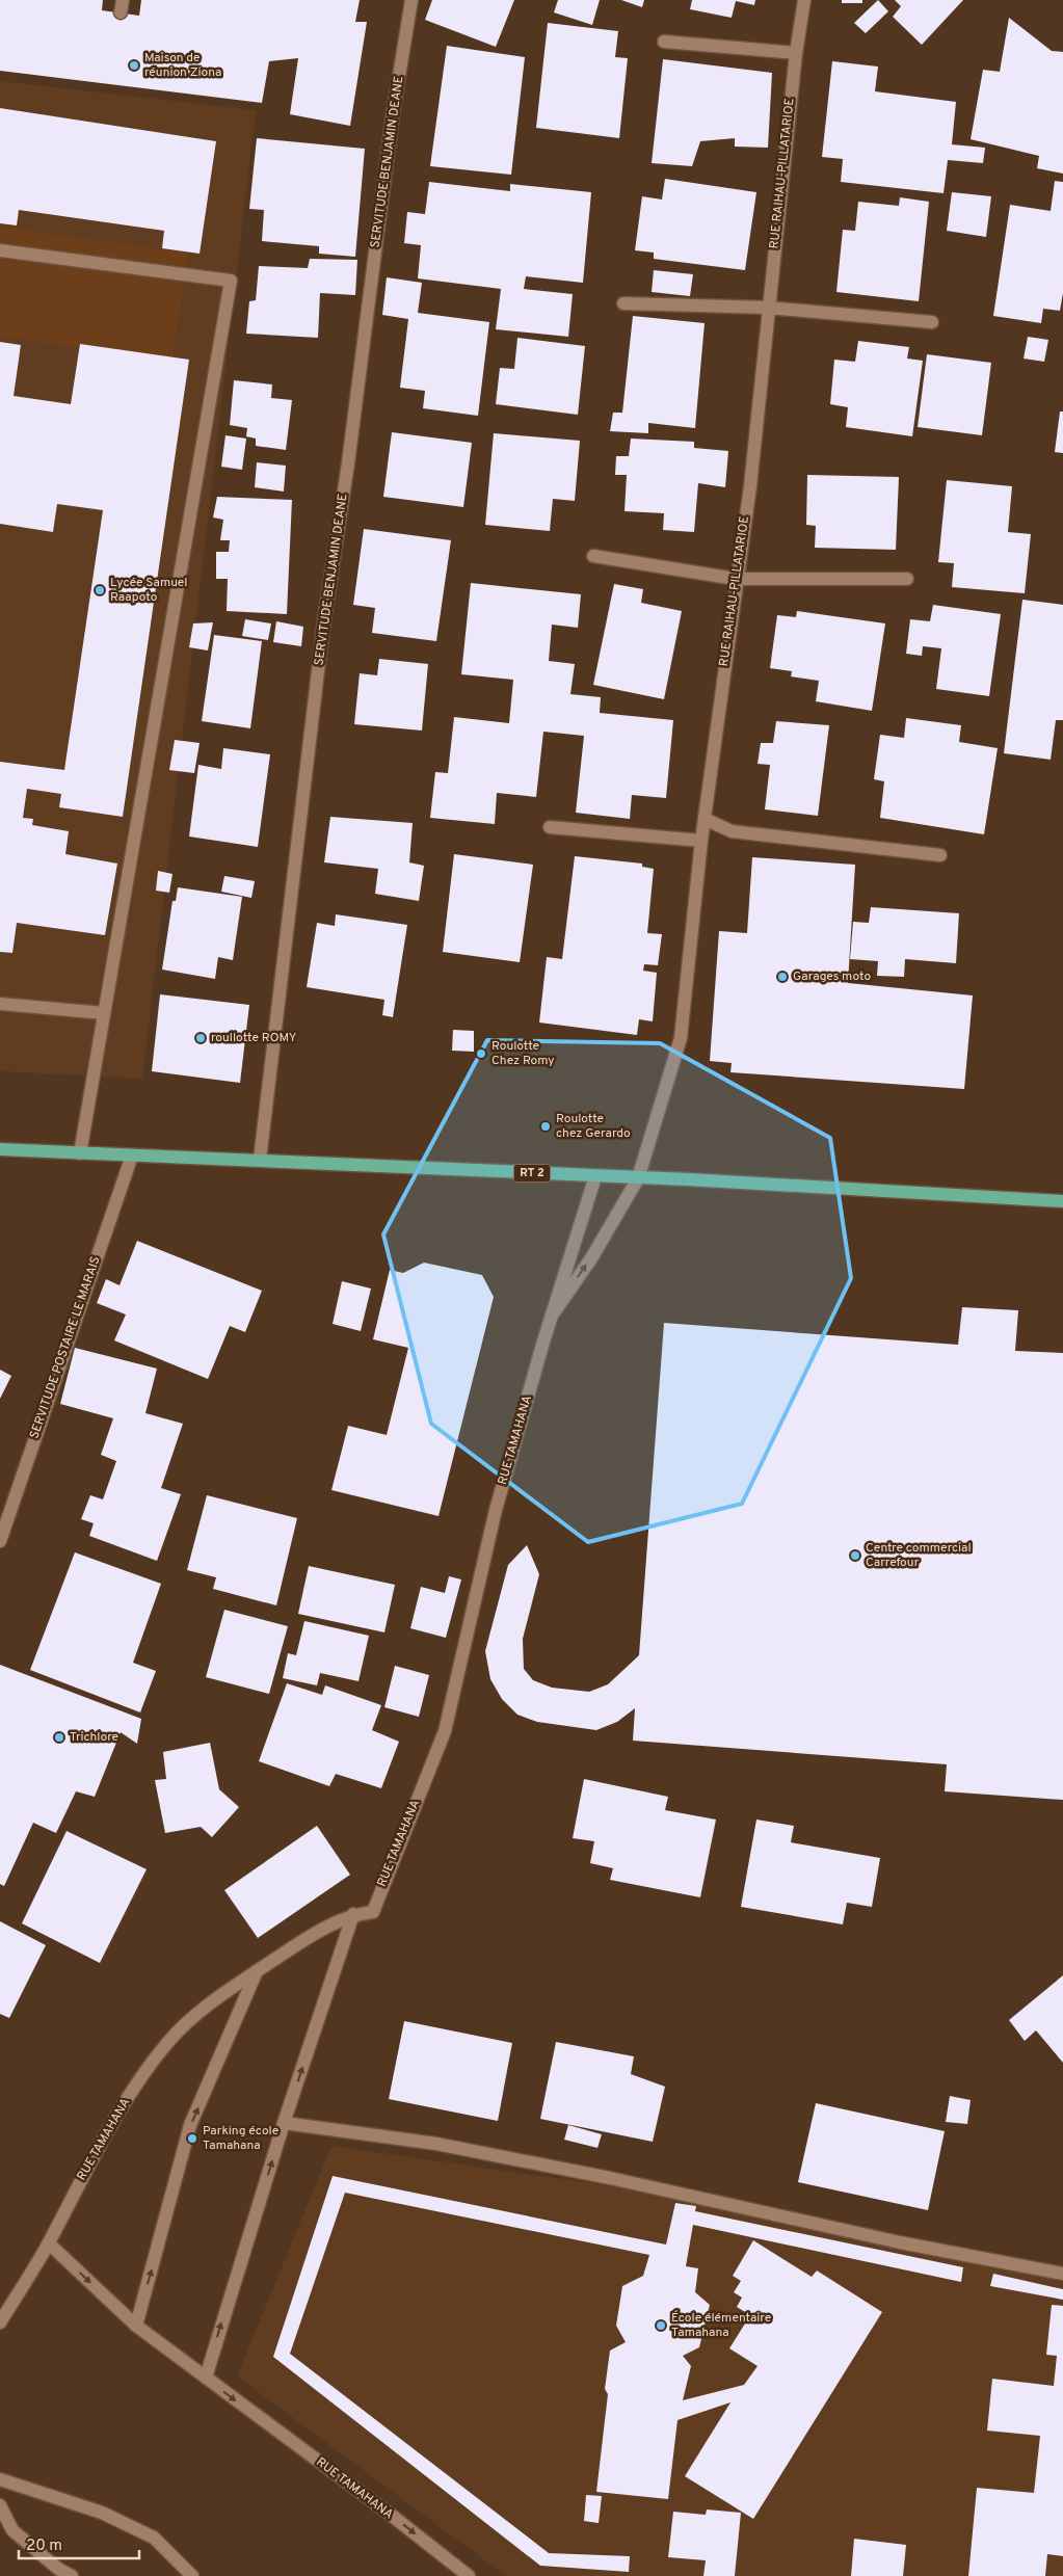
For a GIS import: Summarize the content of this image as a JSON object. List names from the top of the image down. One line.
{"streets":{"main road":["RT 2"],"street":["SERVITUDE BENJAMIN DEANE","RUE RAIHAU-PILLATARIOE","SERVITUDE POSTAIRE LE MARAIS","RUE TAMAHANA"]},"crossings":[["SERVITUDE BENJAMIN DEANE","RT 2"],["RUE RAIHAU-PILLATARIOE","RT 2"],["RUE RAIHAU-PILLATARIOE","RUE TAMAHANA"],["RT 2","SERVITUDE POSTAIRE LE MARAIS"]],"places":["Maison de réunion Ziona","Lycée Samuel Raapoto","Garages moto","roullotte ROMY","Roulotte Chez Romy","Roulotte chez Gerardo","Centre commercial Carrefour","Trichlore","Parking école Tamahana","École élémentaire Tamahana"],"scale_bar":"20 m"}
